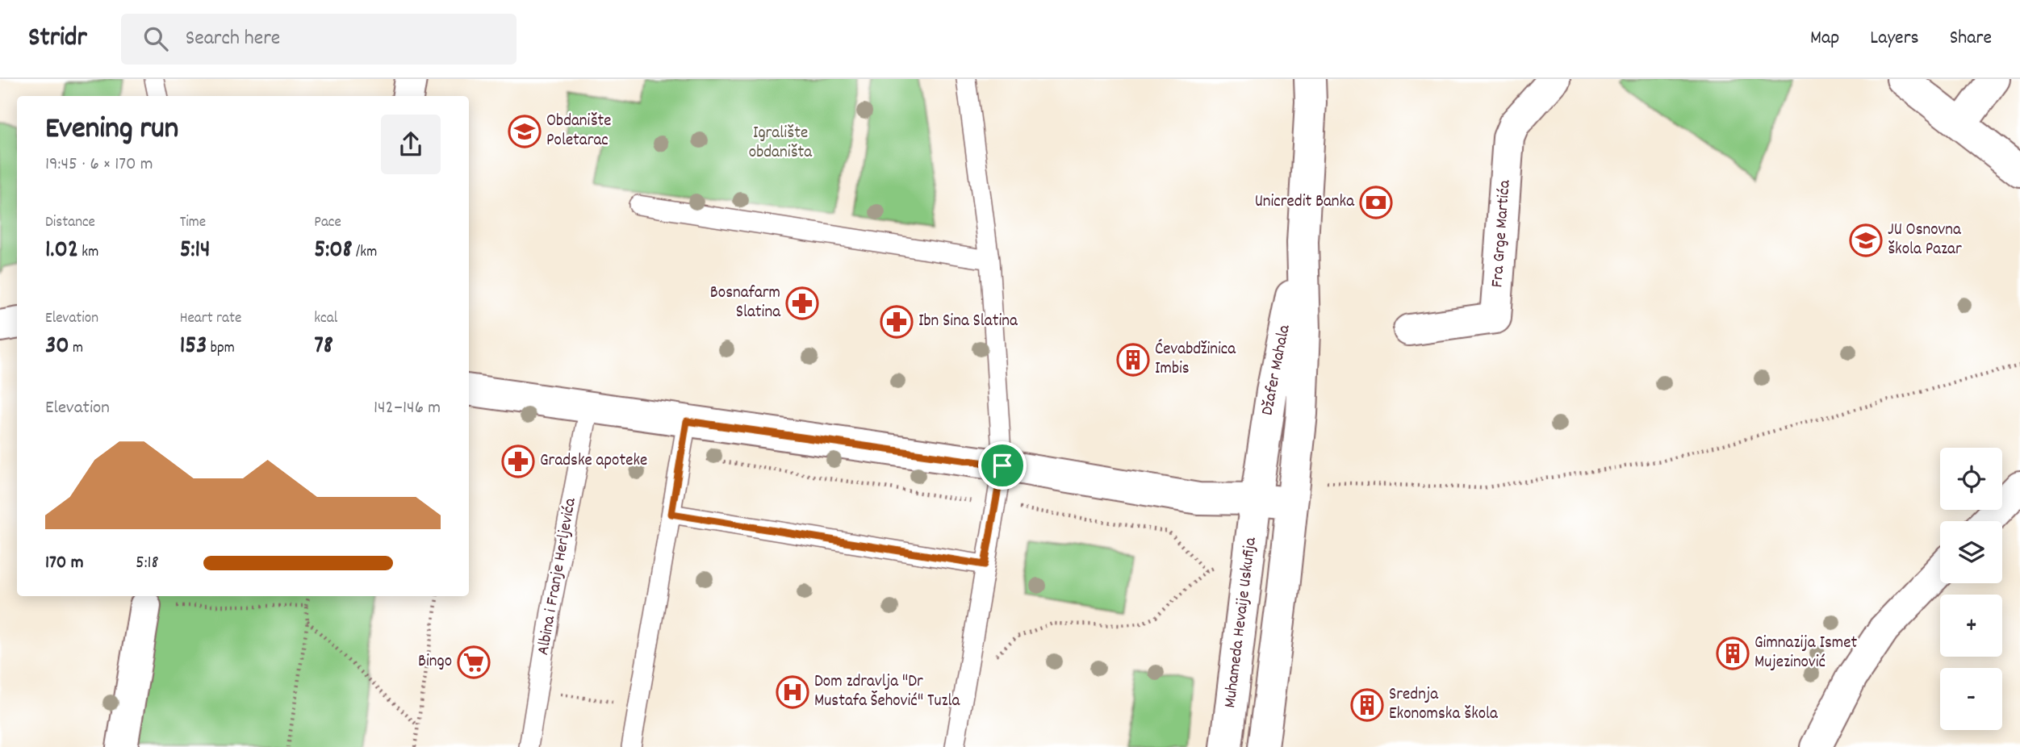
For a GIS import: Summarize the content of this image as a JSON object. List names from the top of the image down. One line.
{"streets":{"street":["Fra Grge Martića","Džafer Mahala","Muhameda Hevaije Uskufija"],"lane":["Albina i Franje Herljevića"]},"crossings":[["Džafer Mahala","Muhameda Hevaije Uskufija"]],"parks":["Igralište obdaništa"],"places":{"school or university":["Obdanište Poletarac","JU Osnovna škola Pazar"],"bank":["Unicredit Banka"],"pharmacy":["Bosnafarm Slatina","Ibn Sina Slatina","Gradske apoteke"],"building":["Ćevabdžinica Imbis","Gimnazija Ismet Mujezinović","Srednja Ekonomska škola"],"supermarket":["Bingo"],"hospital":["Dom zdravlja \"Dr Mustafa Šehović\" Tuzla"]},"page":{"header":"Stridr","search":"Search here","nav":["Map","Layers","Share"],"heading":["Evening run","19:45 · 6 × 170 m"],"stats":[["Distance","1.02 km"],["Time","5:14"],["Pace","5:08 /km"],["Elevation","30 m"],["Heart rate","153 bpm"],["kcal","78"]],"chart":["Elevation","142–146 m"],"map_buttons":["+","−"],"list":[{"name":"170 m","note":"5:18"}]}}
